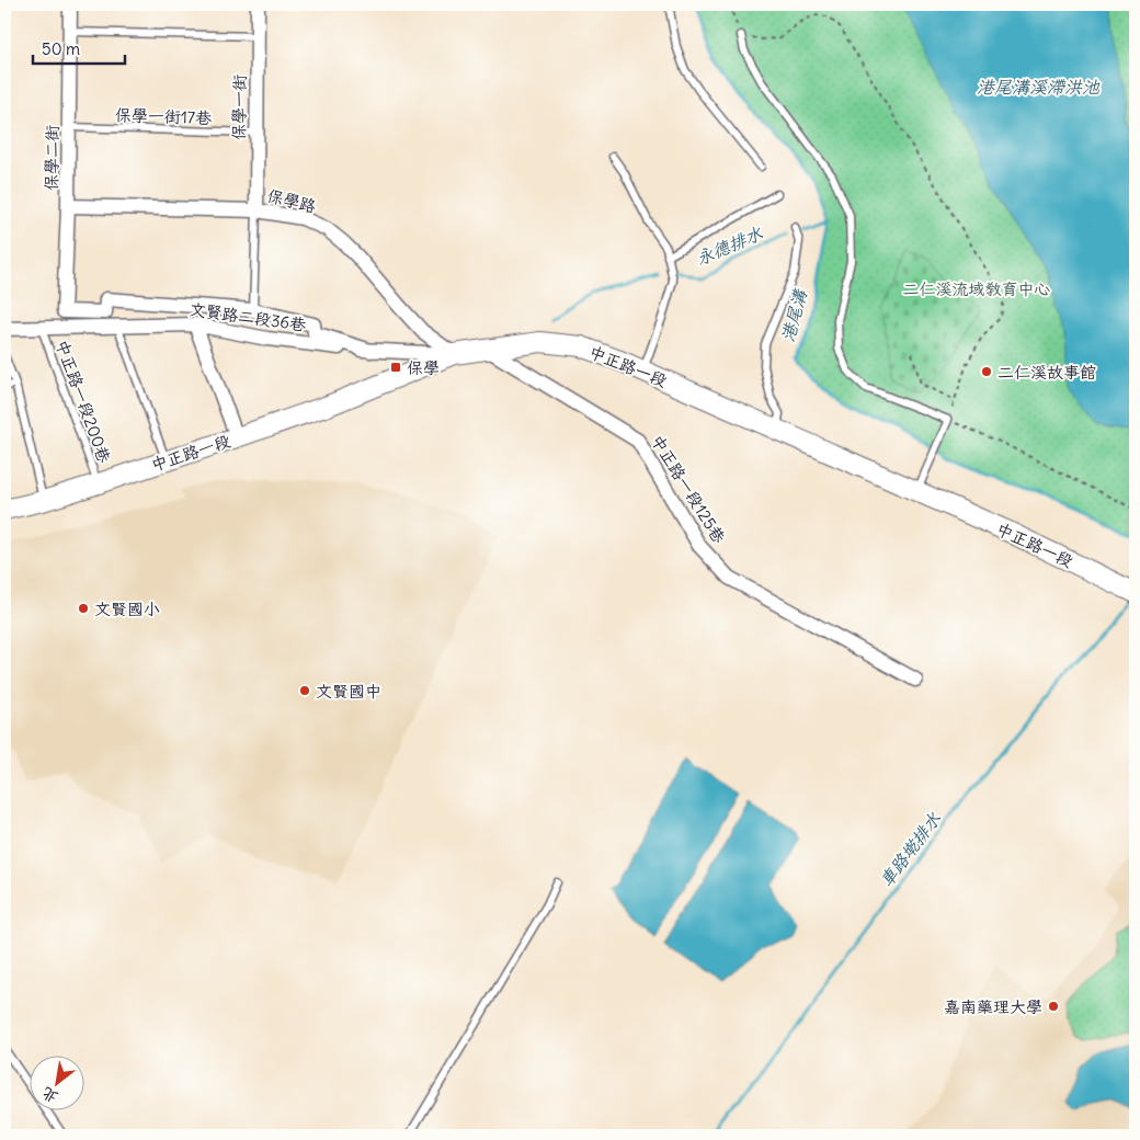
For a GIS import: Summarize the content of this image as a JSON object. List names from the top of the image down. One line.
{"streets":{"main road":["中正路一段"],"street":["保學一街","保學二街","保學路","文賢路二段36巷","中正路一段125巷"],"lane":["保學一街17巷","中正路一段200巷"]},"crossings":[["保學一街","保學一街17巷"],["保學一街","保學路"],["保學一街17巷","保學二街"],["保學二街","保學路"],["保學路","文賢路二段36巷"],["保學路","中正路一段"],["文賢路二段36巷","中正路一段"],["文賢路二段36巷","中正路一段200巷"],["中正路一段","中正路一段200巷"],["中正路一段","中正路一段125巷"]],"water":["港尾溝溪滯洪池","永德排水","港尾溝","車路墘排水"],"parks":["二仁溪流域教育中心"],"places":{"transit":["保學"],"other":["二仁溪故事館","文賢國小","文賢國中","嘉南藥理大學"]},"scale_bar":"50 m","north":"bottom left"}
